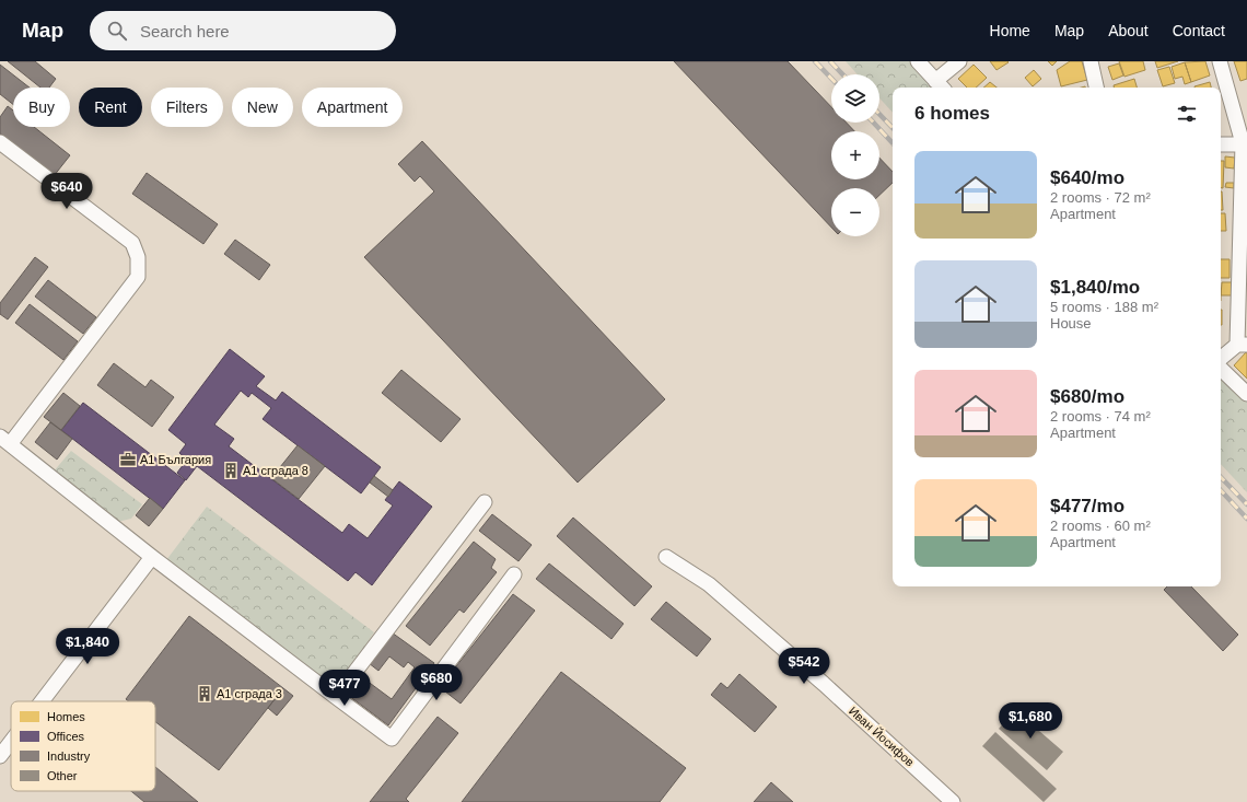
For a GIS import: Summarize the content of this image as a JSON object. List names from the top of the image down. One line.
{"streets":{"street":["Иван Йосифов"]},"places":{"office":["А1 България"],"building":["А1 сграда 8","А1 сграда 3"]},"legend":["Homes","Offices","Industry","Other"],"page":{"header":"Map","search":"Search here","nav":["Home","Map","About","Contact"],"map_buttons":["+","−"],"chip":["Buy","Rent","Filters","New","Apartment"],"heading":"6 homes","list":[{"name":"$640/mo","note":"2 rooms · 72 m² · Apartment"},{"name":"$1,840/mo","note":"5 rooms · 188 m² · House"},{"name":"$680/mo","note":"2 rooms · 74 m² · Apartment"},{"name":"$477/mo","note":"2 rooms · 60 m² · Apartment"}],"price":["$640","$1,840","$542","$680","$477","$1,680"]}}
